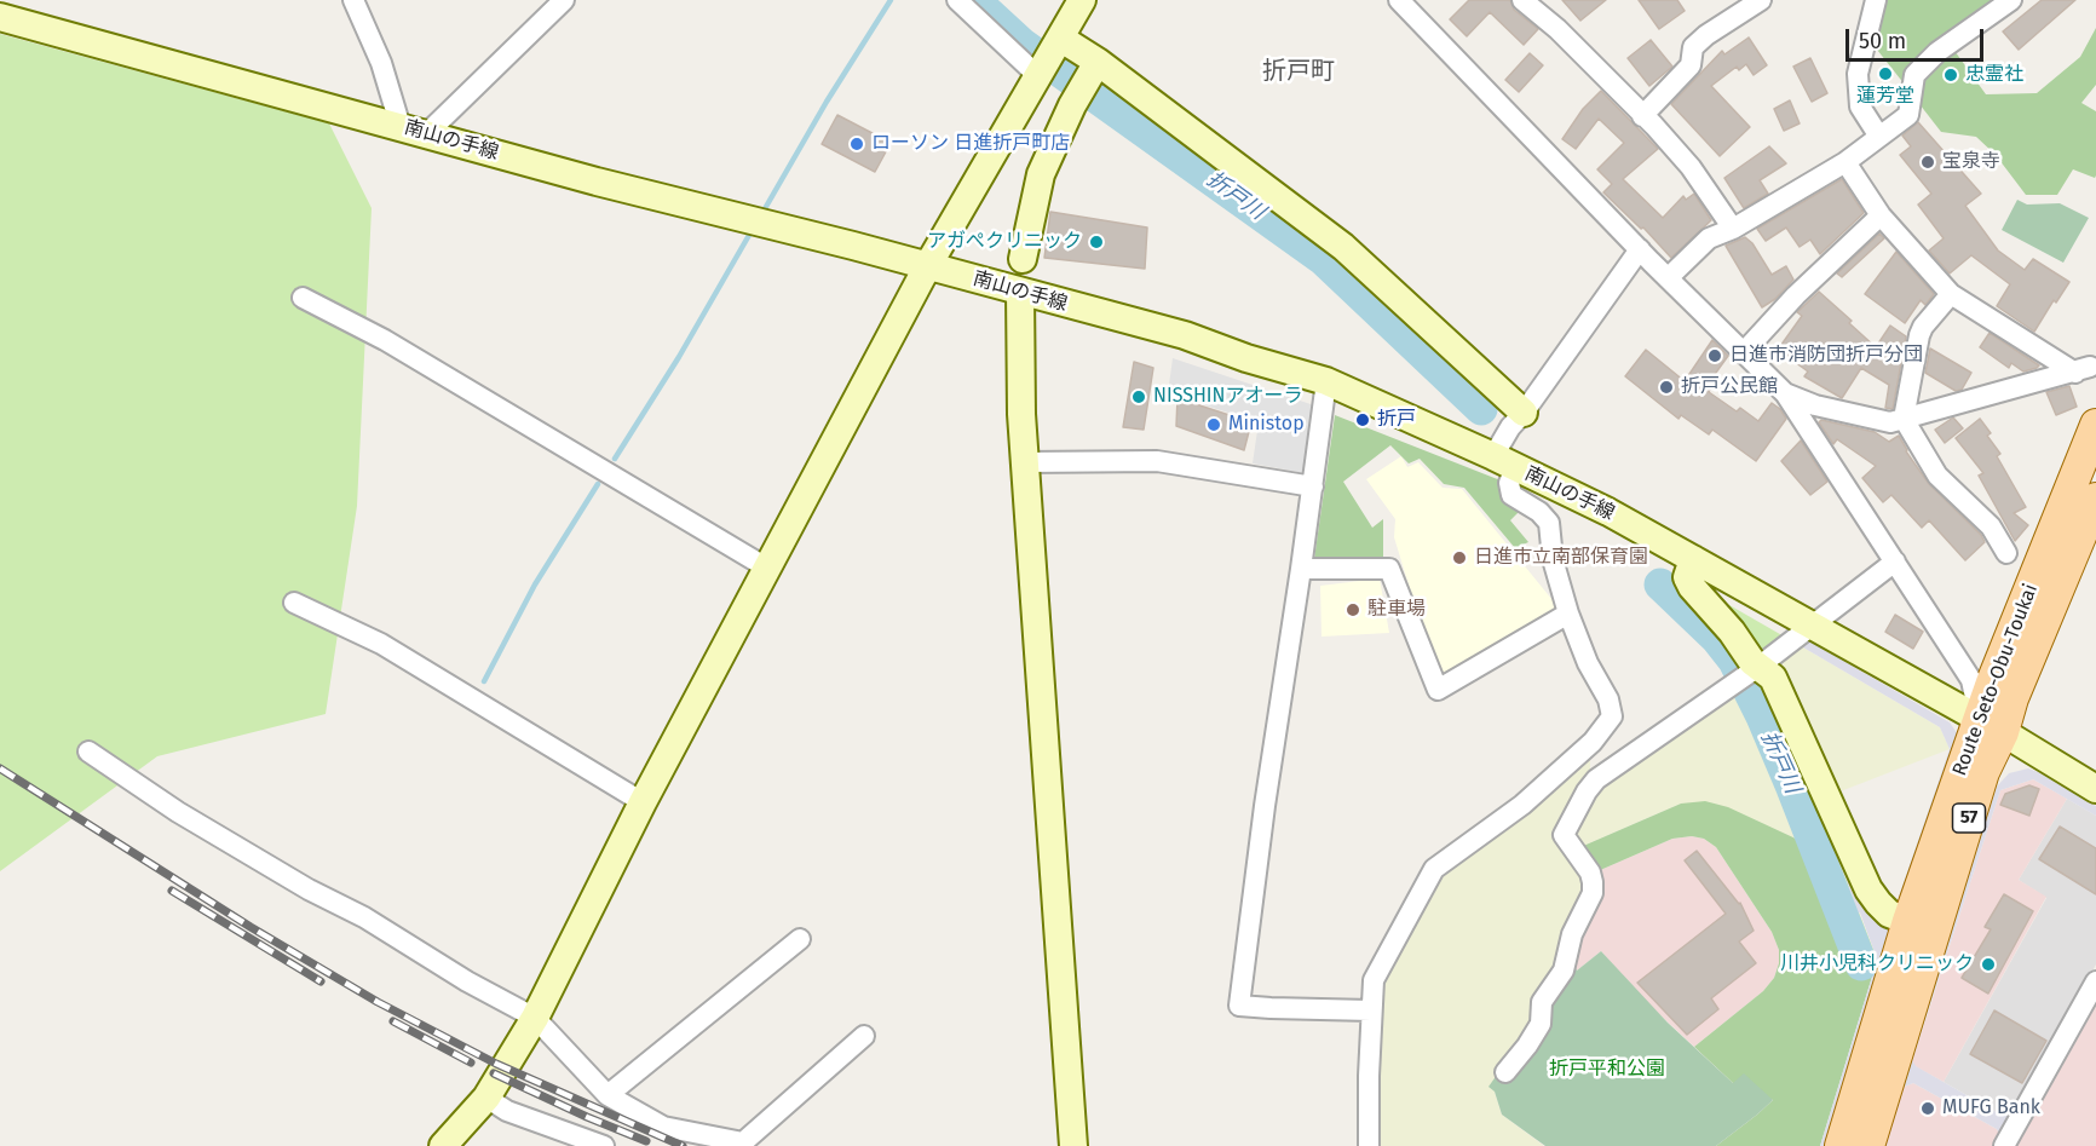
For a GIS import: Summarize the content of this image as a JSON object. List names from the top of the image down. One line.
{"streets":{"main road":["Route Seto-Obu-Toukai","57"],"street":["南山の手線"]},"crossings":[["南山の手線","Route Seto-Obu-Toukai"]],"districts":["折戸町"],"water":["折戸川"],"parks":["折戸平和公園"],"places":["蓮芳堂","忠霊社","ローソン 日進折戸町店","宝泉寺","アガぺクリニック","日進市消防団折戸分団","折戸公民館","NISSHINアオーラ","折戸","Ministop","日進市立南部保育園","駐車場","川井小児科クリニック","MUFG Bank"],"scale_bar":"50 m"}
